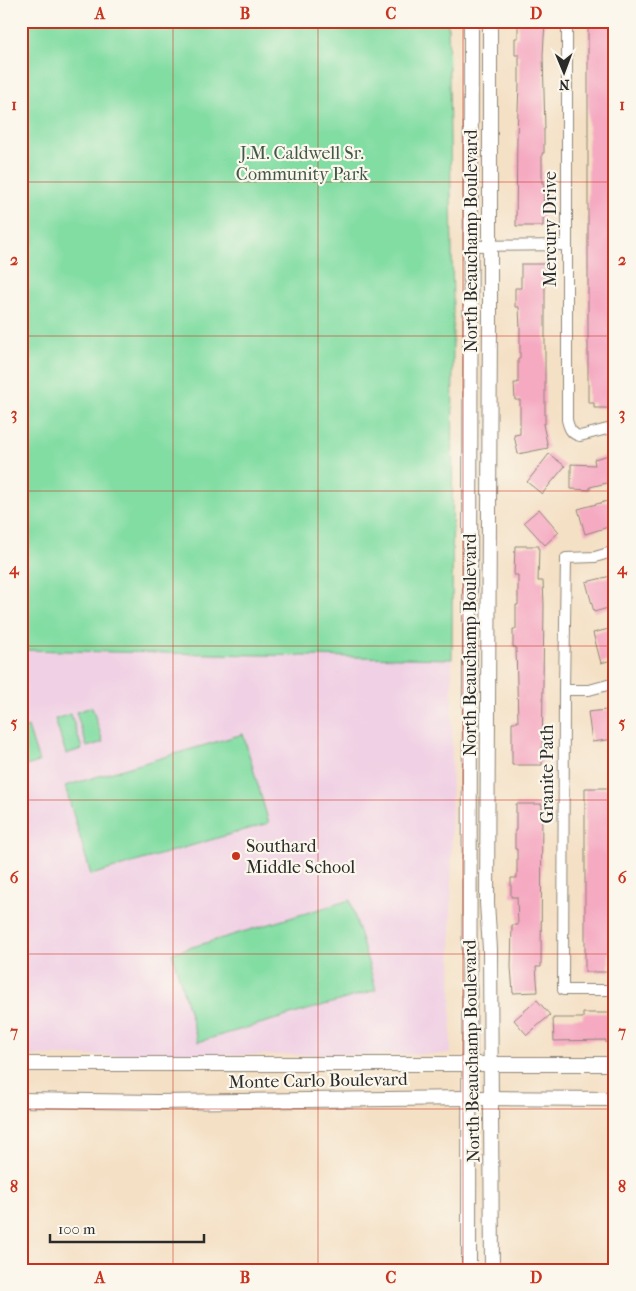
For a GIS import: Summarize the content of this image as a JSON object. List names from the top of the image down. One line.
{"streets":{"street":["Mercury Drive","North Beauchamp Boulevard","Granite Path","Monte Carlo Boulevard"]},"crossings":[["North Beauchamp Boulevard","Monte Carlo Boulevard"]],"parks":["J.M. Caldwell Sr. Community Park"],"places":["Southard Middle School"],"scale_bar":"100 m","north":"bottom","grid":{"columns":["A","B","C","D"],"rows":["1","2","3","4","5","6","7","8"]}}
